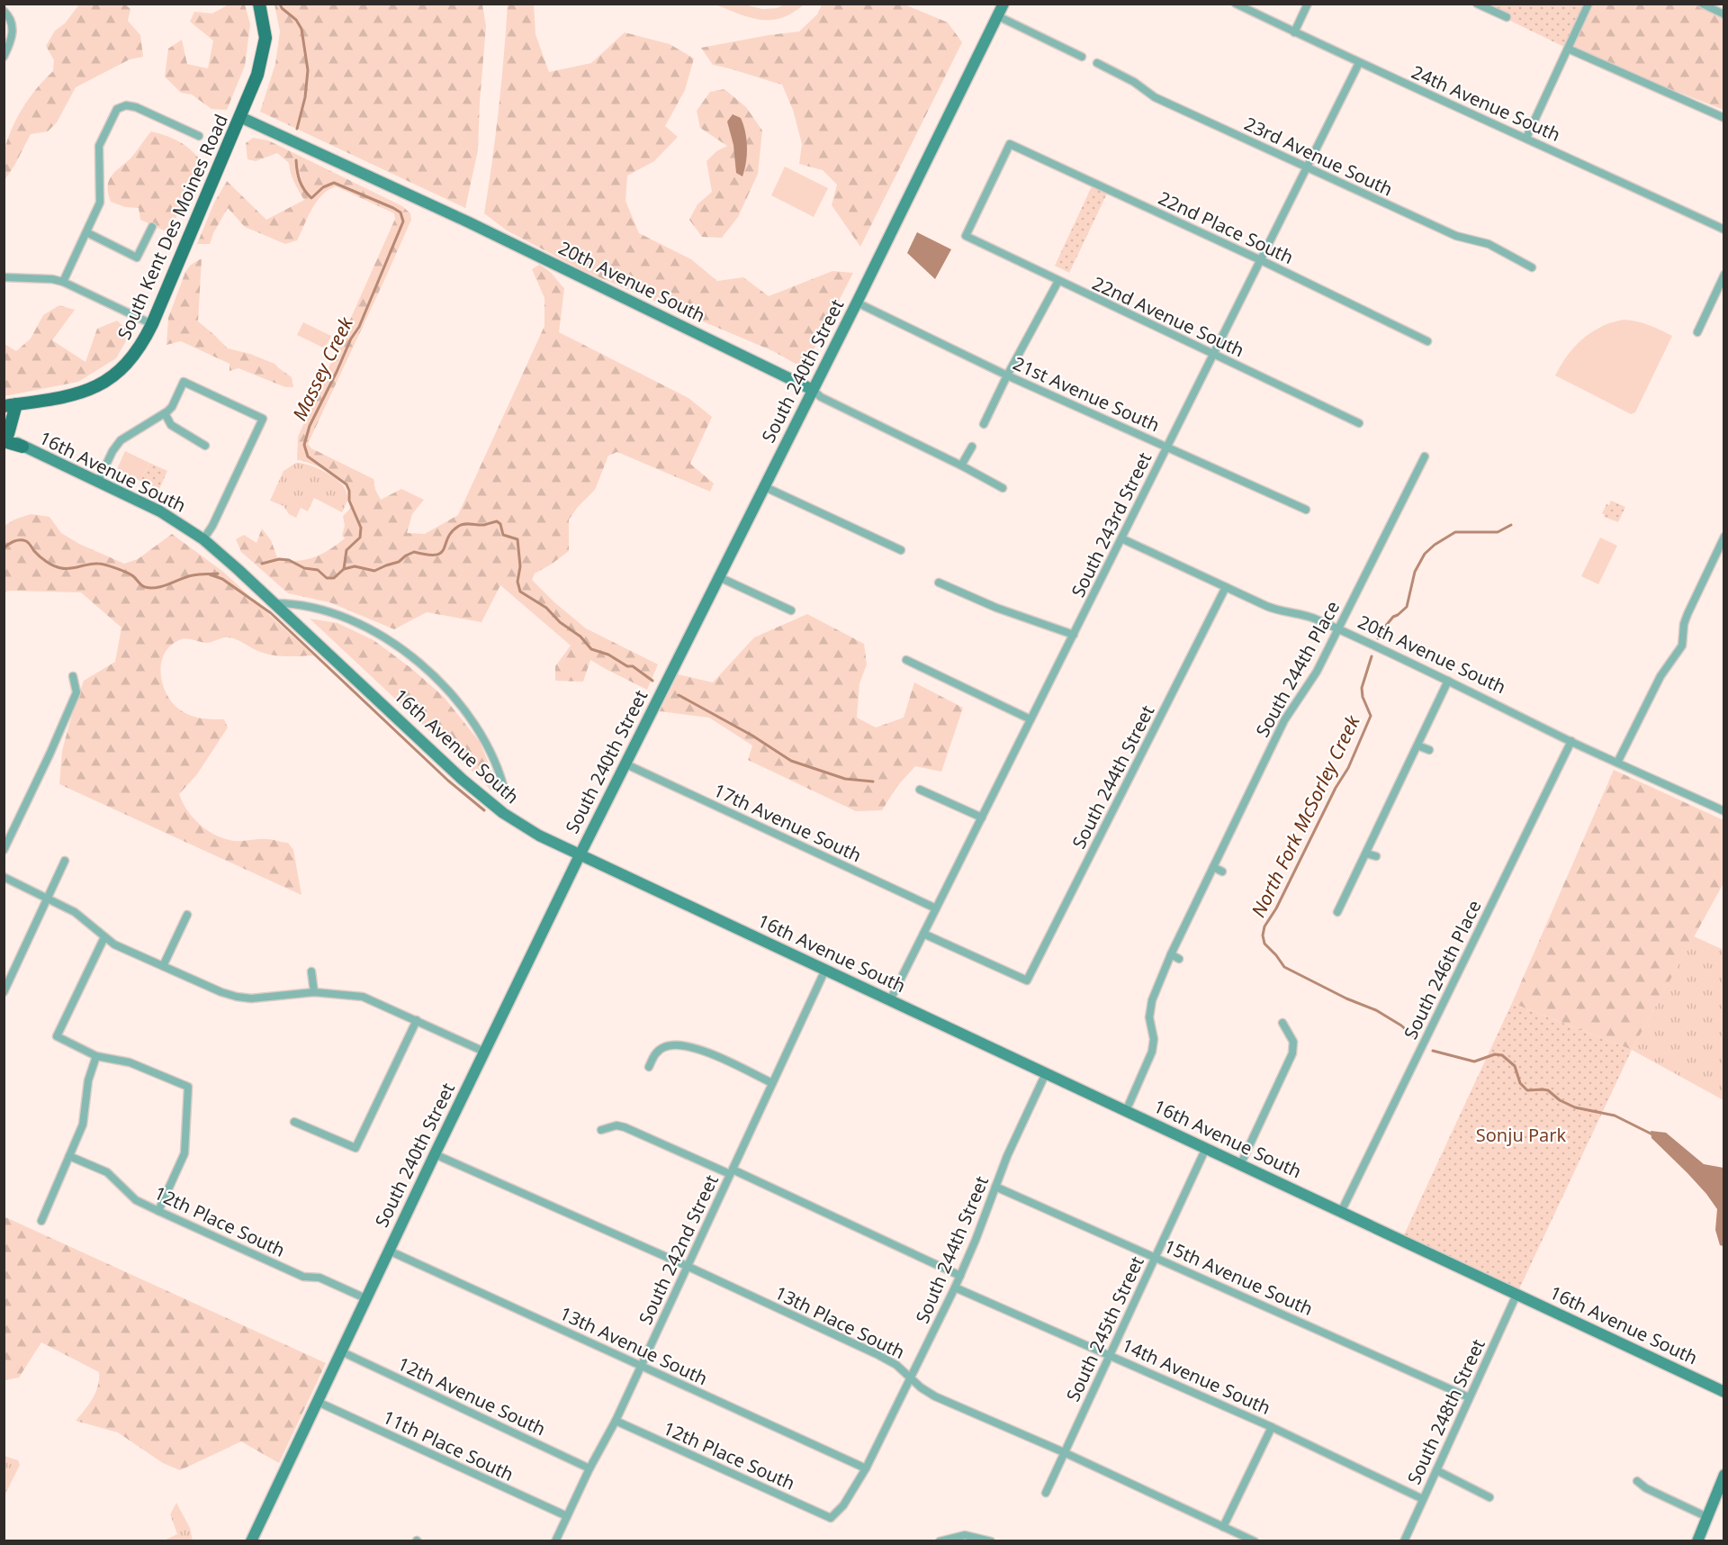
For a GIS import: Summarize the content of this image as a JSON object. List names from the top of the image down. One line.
{"streets":{"main road":["South Kent Des Moines Road","20th Avenue South","South 240th Street","16th Avenue South"],"street":["24th Avenue South","23rd Avenue South","22nd Place South","22nd Avenue South","21st Avenue South","South 243rd Street","South 244th Place","South 244th Street","17th Avenue South","South 246th Place","12th Place South","South 242nd Street","15th Avenue South","13th Place South","South 245th Street","13th Avenue South","14th Avenue South","12th Avenue South","South 248th Street","11th Place South"]},"crossings":[["24th Avenue South","South 243rd Street"],["23rd Avenue South","South 243rd Street"],["South Kent Des Moines Road","20th Avenue South"],["22nd Place South","22nd Avenue South"],["22nd Place South","South 243rd Street"],["20th Avenue South","South 240th Street"],["20th Avenue South","South 243rd Street"],["20th Avenue South","South 244th Place"],["20th Avenue South","South 244th Street"],["20th Avenue South","South 246th Place"],["22nd Avenue South","South 243rd Street"],["South 240th Street","21st Avenue South"],["South 240th Street","16th Avenue South"],["South 240th Street","17th Avenue South"],["South 240th Street","12th Place South"],["South 240th Street","13th Place South"],["South 240th Street","13th Avenue South"],["South 240th Street","12th Avenue South"],["South 240th Street","11th Place South"],["21st Avenue South","South 243rd Street"],["16th Avenue South","South 243rd Street"],["16th Avenue South","South 244th Place"],["16th Avenue South","South 244th Street"],["16th Avenue South","South 246th Place"],["16th Avenue South","South 242nd Street"],["16th Avenue South","South 245th Street"],["16th Avenue South","South 248th Street"],["South 243rd Street","South 244th Street"],["South 243rd Street","17th Avenue South"],["South 244th Street","12th Place South"],["South 244th Street","15th Avenue South"],["South 244th Street","13th Place South"],["South 244th Street","13th Avenue South"],["South 244th Street","14th Avenue South"],["12th Place South","South 242nd Street"],["South 242nd Street","13th Place South"],["South 242nd Street","13th Avenue South"],["South 242nd Street","12th Avenue South"],["South 242nd Street","11th Place South"],["15th Avenue South","South 245th Street"],["15th Avenue South","South 248th Street"],["13th Place South","South 245th Street"],["South 245th Street","14th Avenue South"],["14th Avenue South","South 248th Street"]],"water":["Massey Creek","North Fork McSorley Creek"],"parks":["Sonju Park"]}
